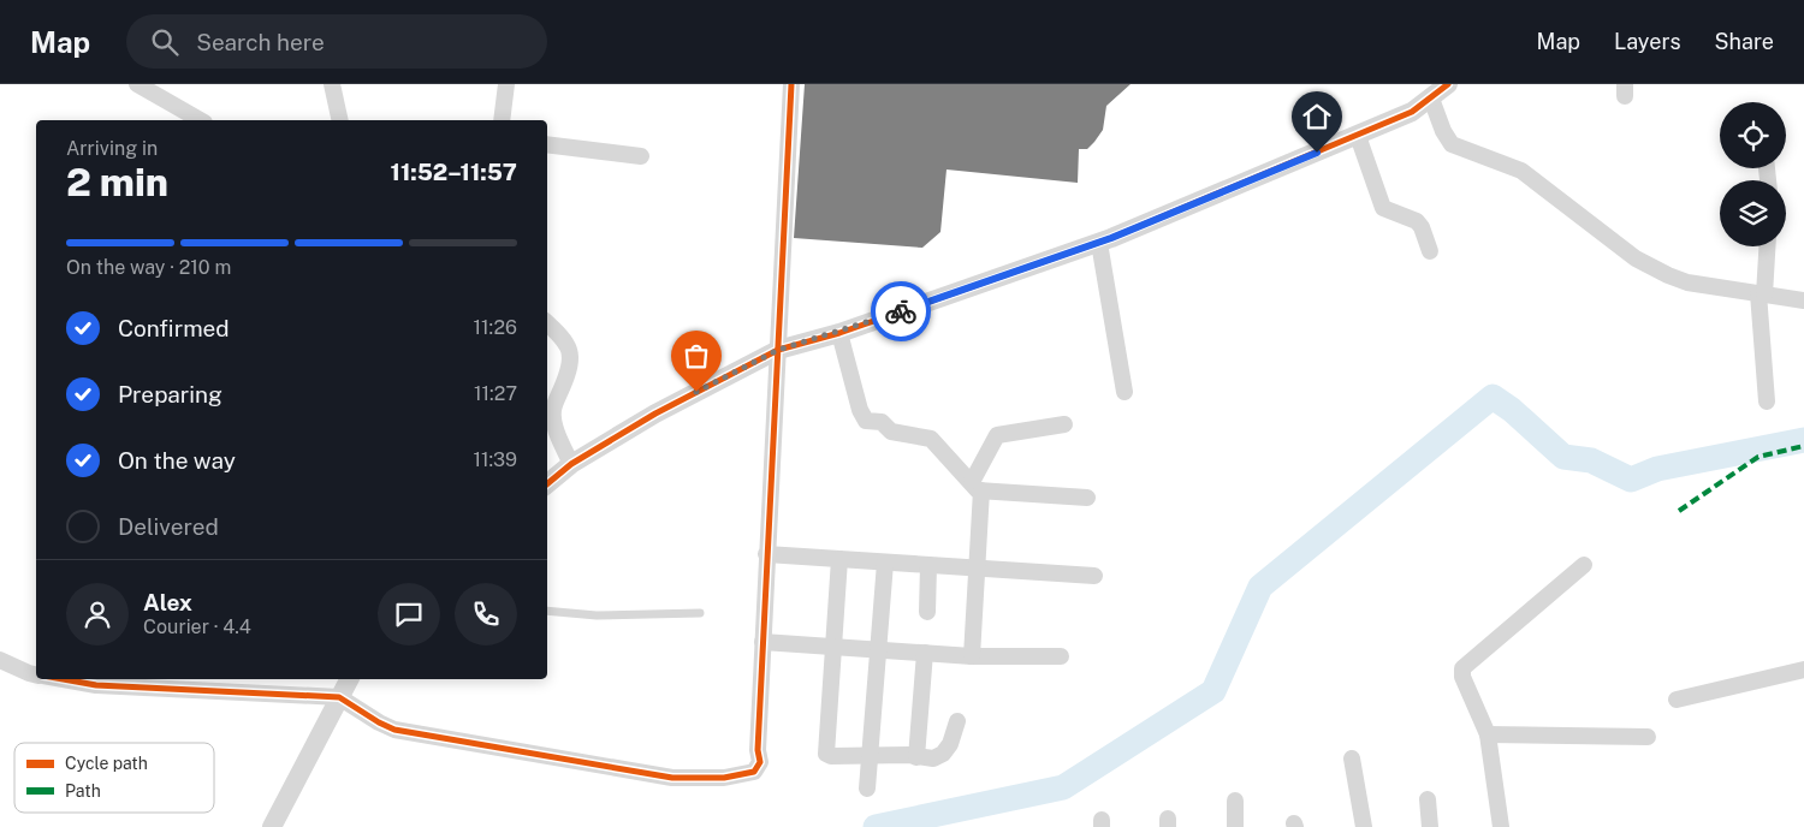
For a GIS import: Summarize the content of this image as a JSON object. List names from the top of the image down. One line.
{"legend":["Cycle path","Path"],"page":{"header":"Map","search":"Search here","nav":["Map","Layers","Share"],"heading":["2 min","Arriving in","11:52–11:57"],"panel":["Alex","Courier · 4.4"],"bar":"On the way · 210 m","list":[["Confirmed","11:26"],["Preparing","11:27"],["On the way","11:39"],"Delivered"]}}
